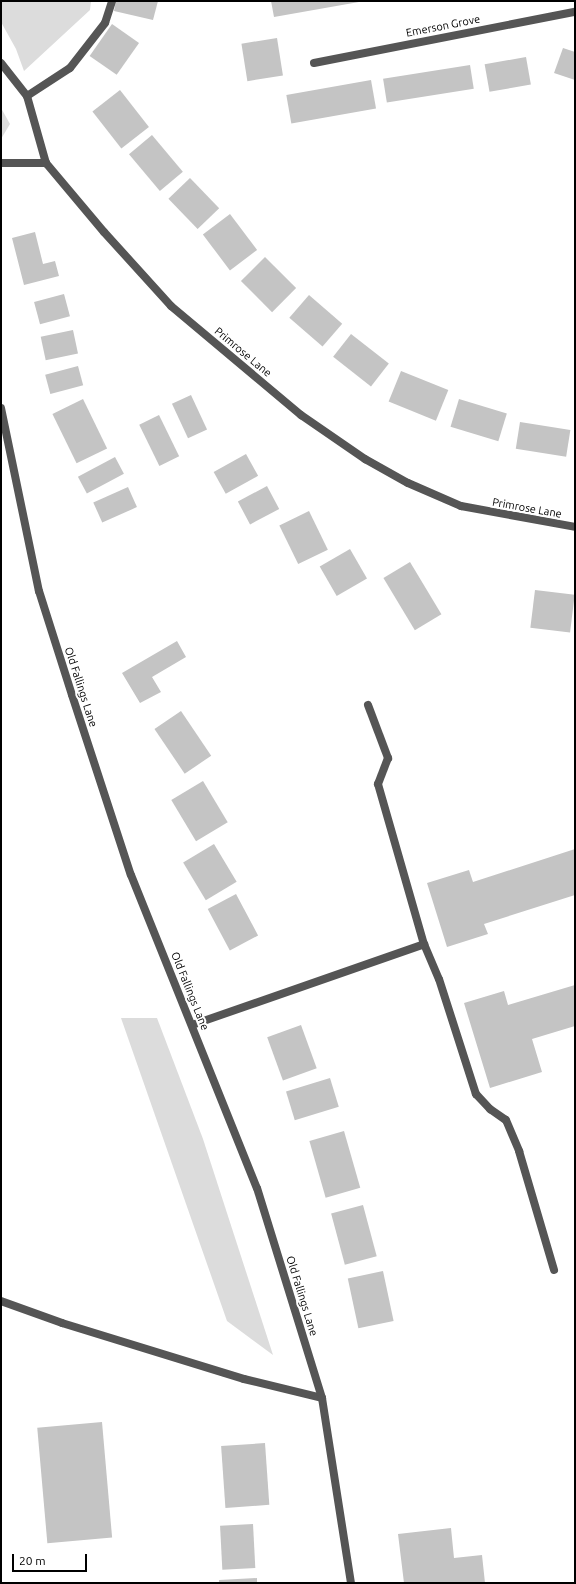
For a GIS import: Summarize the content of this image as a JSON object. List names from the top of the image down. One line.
{"streets":{"street":["Emerson Grove","Primrose Lane","Old Fallings Lane"]},"scale_bar":"20 m"}
